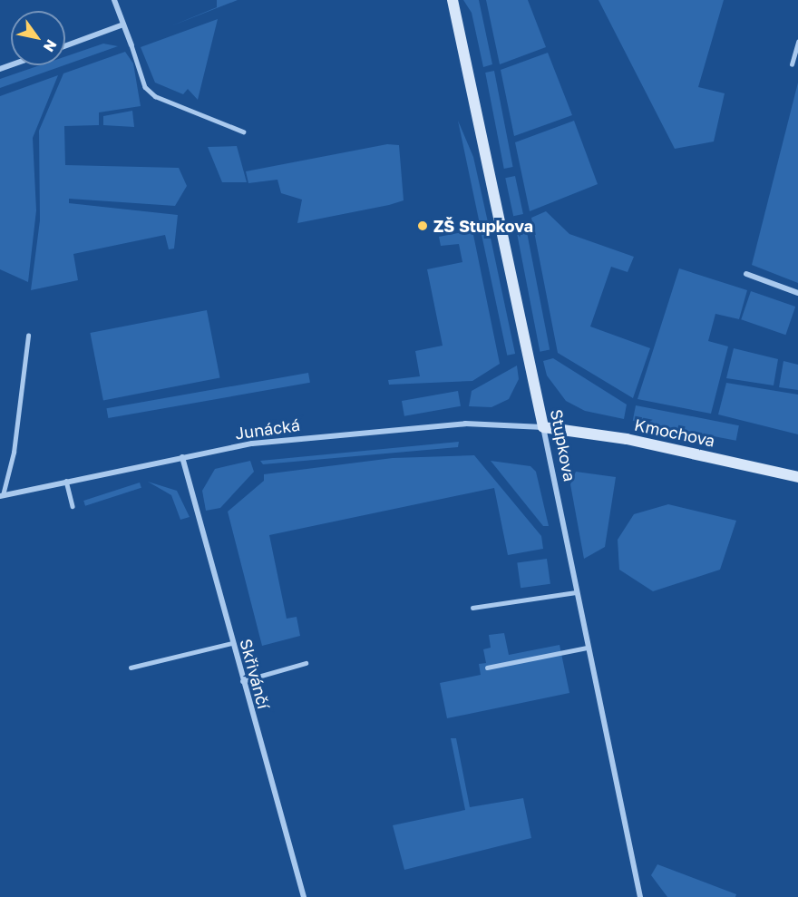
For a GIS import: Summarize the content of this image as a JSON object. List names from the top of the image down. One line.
{"streets":{"street":["Junácká","Kmochova","Stupkova","Skřivánčí"]},"crossings":[["Junácká","Kmochova"],["Junácká","Stupkova"],["Junácká","Skřivánčí"],["Kmochova","Stupkova"]],"places":["ZŠ Stupkova"],"north":"bottom right"}
